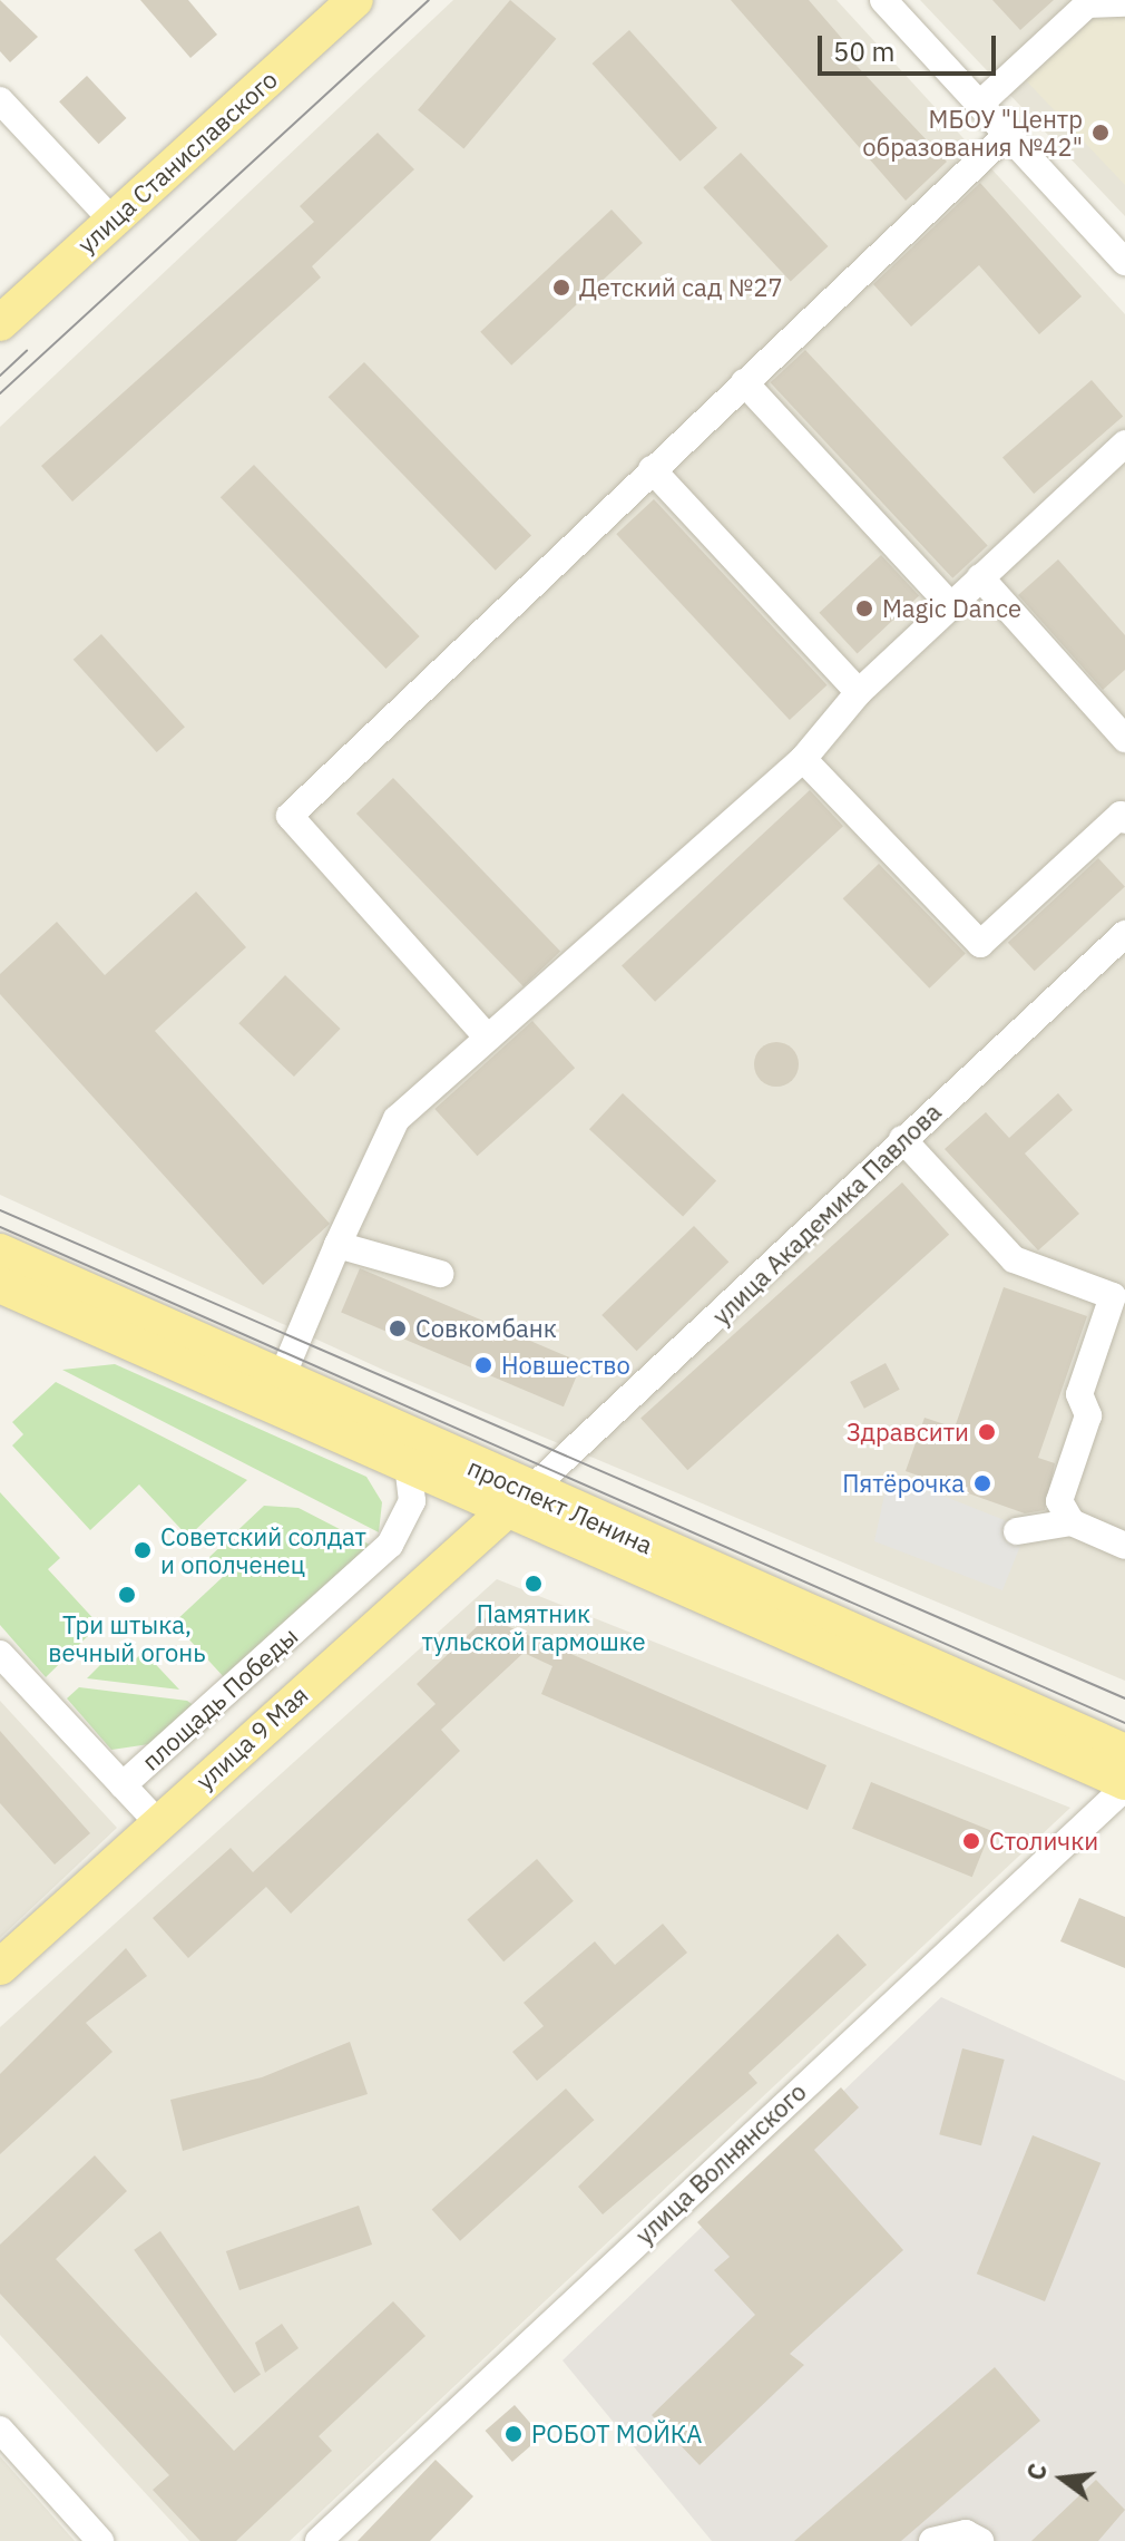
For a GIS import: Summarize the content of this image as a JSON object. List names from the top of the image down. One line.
{"streets":{"main road":["улица Станиславского","проспект Ленина","улица 9 Мая"],"street":["улица Академика Павлова","площадь Победы","улица Волнянского"]},"crossings":[["улица Академика Павлова","проспект Ленина"],["улица Академика Павлова","улица 9 Мая"],["проспект Ленина","площадь Победы"],["проспект Ленина","улица 9 Мая"],["проспект Ленина","улица Волнянского"]],"places":["МБОУ \"Центр образования №42\"","Детский сад №27","Magic Dance","Совкомбанк","Новшество","Здравсити","Пятёрочка","Советский солдат и ополченец","Памятник тульской гармошке","Три штыка, вечный огонь","Столички","РОБОТ МОЙКА"],"scale_bar":"50 m","north":"left"}
